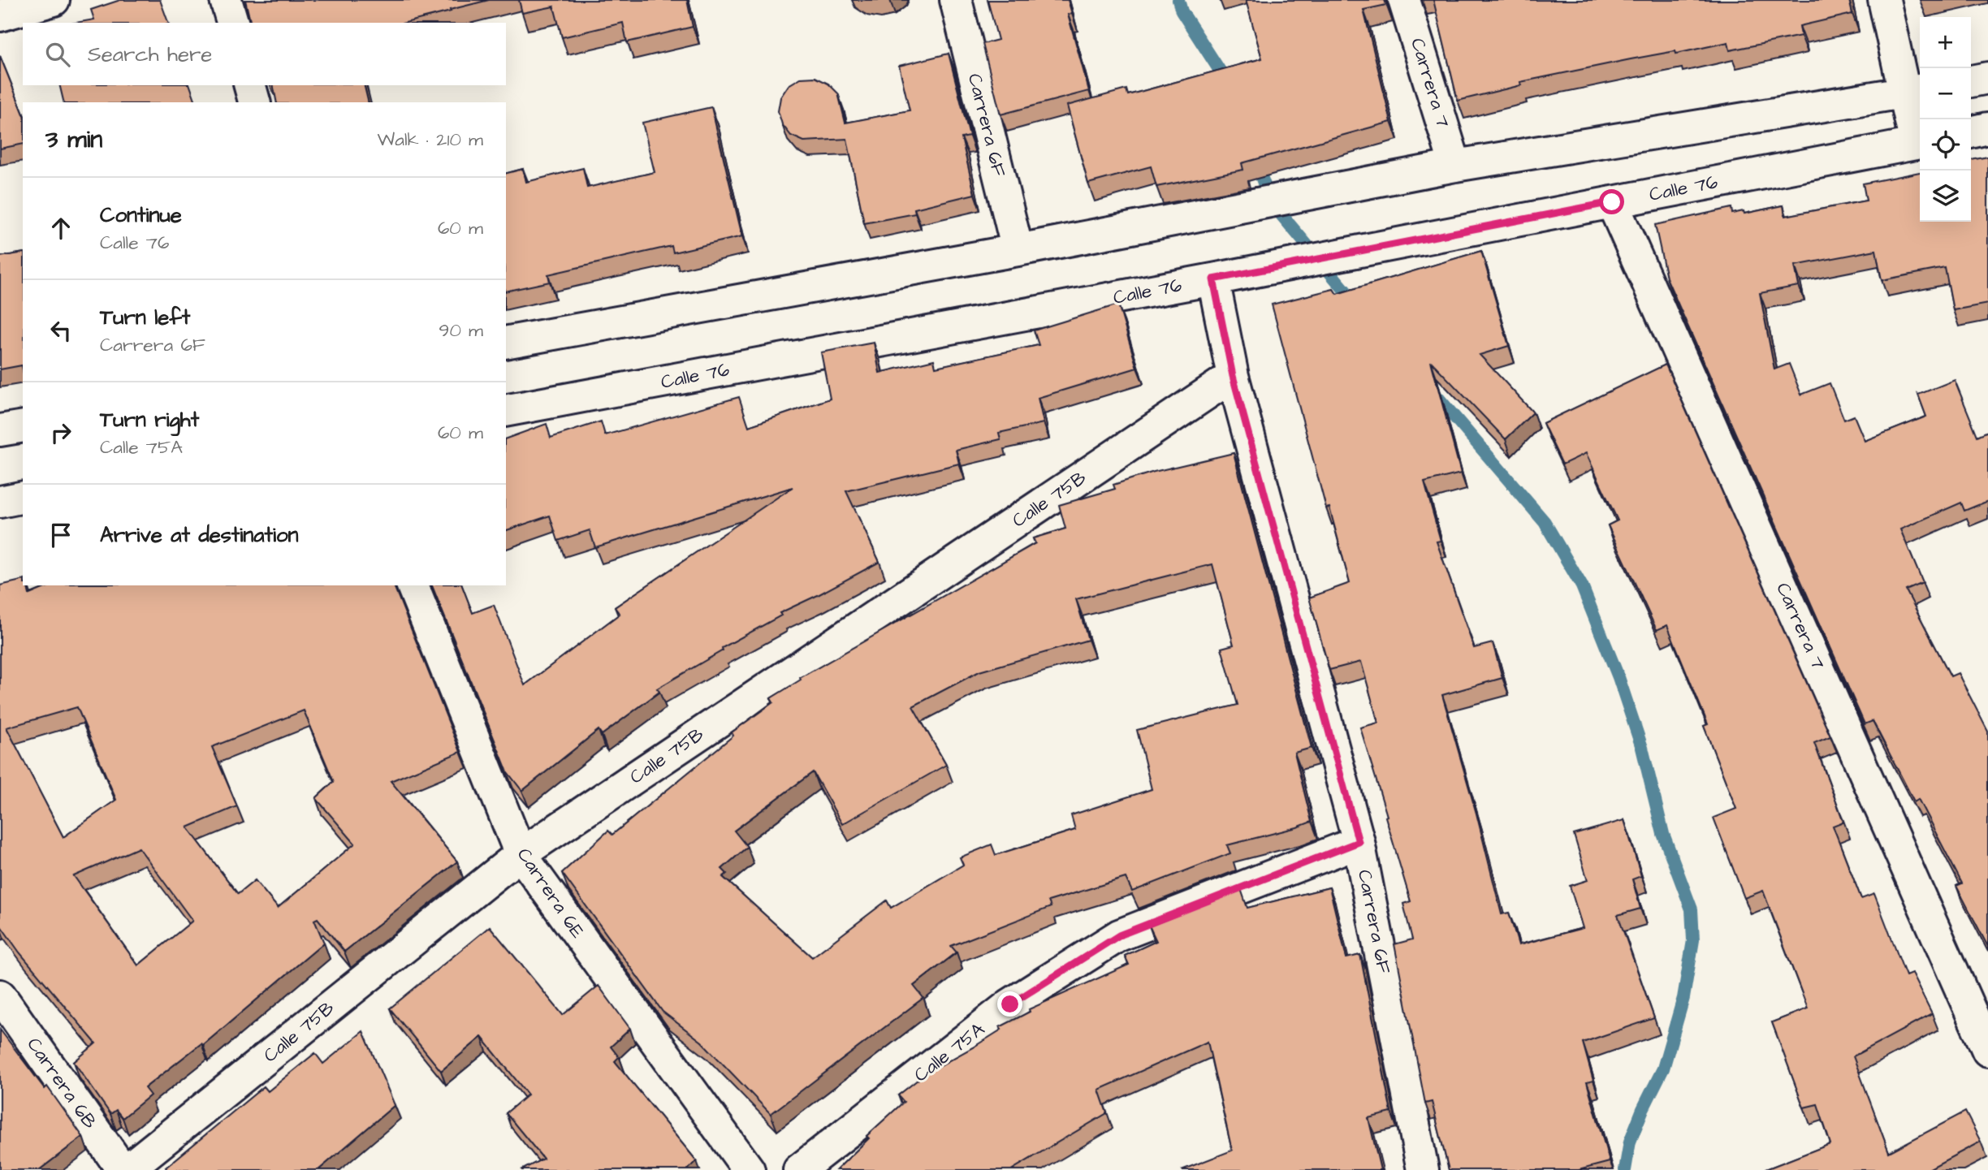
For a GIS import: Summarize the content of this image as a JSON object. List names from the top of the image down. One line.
{"streets":{"street":["Carrera 7","Carrera 6F","Calle 76","Calle 75B","Carrera 6E","Calle 75A","Carrera 6B"]},"crossings":[["Carrera 7","Calle 76"],["Carrera 6F","Calle 76"],["Carrera 6F","Calle 75B"],["Carrera 6F","Calle 75A"],["Calle 75B","Carrera 6E"],["Calle 75B","Carrera 6B"]],"page":{"map_buttons":["+","−"],"search":"Search here","heading":["3 min","Walk · 210 m"],"list":[["Continue","Calle 76","60 m"],["Turn left","Carrera 6F","90 m"],["Turn right","Calle 75A","60 m"],"Arrive at destination"]}}
